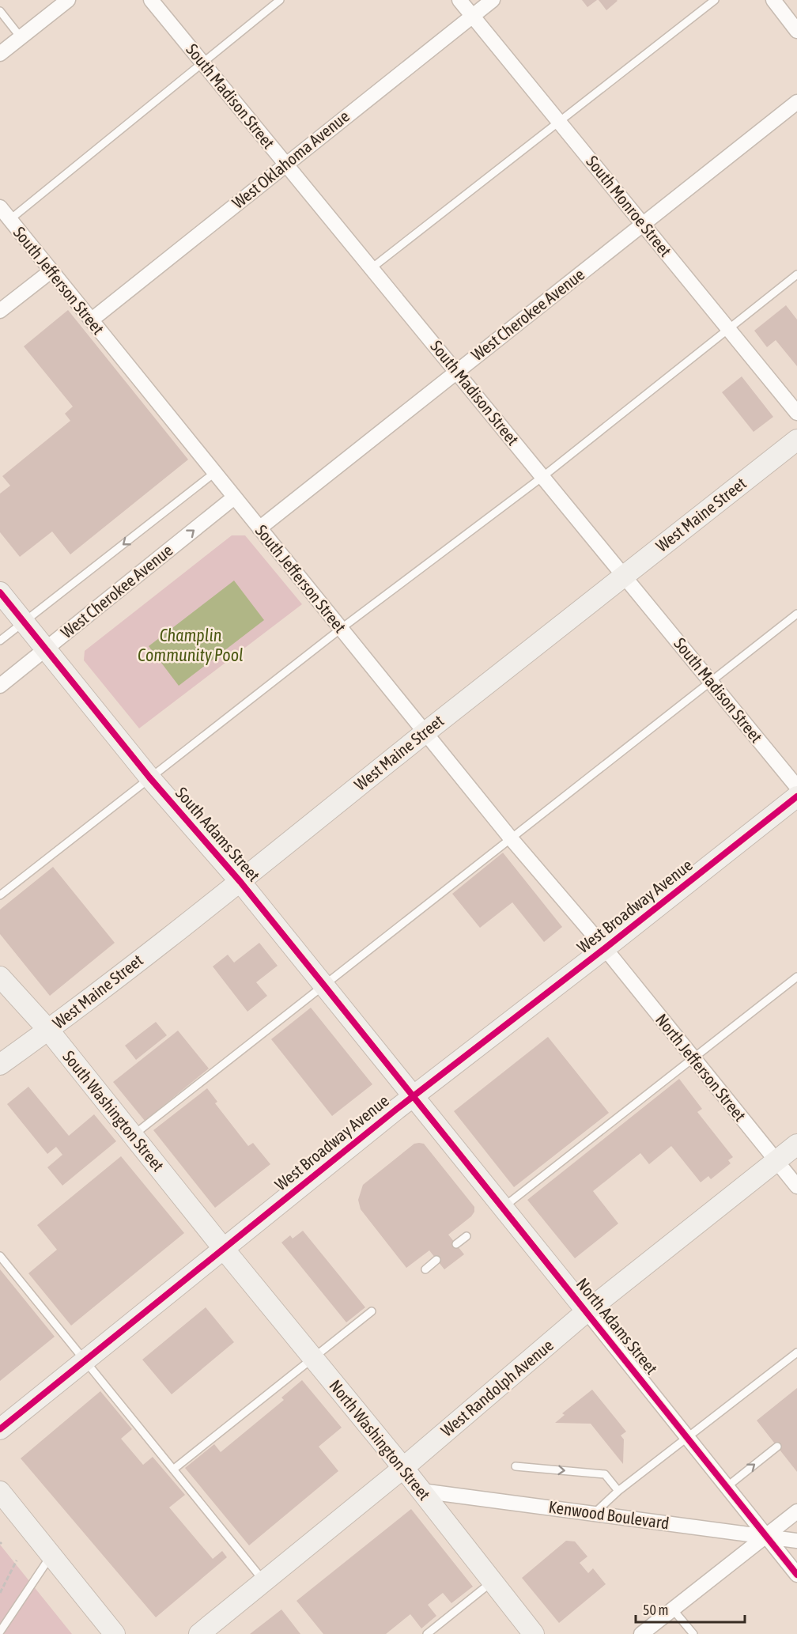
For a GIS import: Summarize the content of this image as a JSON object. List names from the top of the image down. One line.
{"streets":{"main road":["West Maine Street","South Adams Street","West Broadway Avenue","South Washington Street","North Adams Street","West Randolph Avenue","North Washington Street"],"street":["South Madison Street","West Oklahoma Avenue","South Monroe Street","South Jefferson Street","West Cherokee Avenue","North Jefferson Street","Kenwood Boulevard"]},"crossings":[["South Madison Street","West Oklahoma Avenue"],["South Madison Street","West Cherokee Avenue"],["South Madison Street","West Maine Street"],["West Oklahoma Avenue","South Monroe Street"],["West Oklahoma Avenue","South Jefferson Street"],["South Monroe Street","West Cherokee Avenue"],["South Jefferson Street","West Cherokee Avenue"],["South Jefferson Street","West Maine Street"],["South Jefferson Street","West Broadway Avenue"],["South Jefferson Street","North Jefferson Street"],["West Cherokee Avenue","South Adams Street"],["West Maine Street","South Adams Street"],["West Maine Street","South Washington Street"],["South Adams Street","West Broadway Avenue"],["South Adams Street","North Adams Street"],["West Broadway Avenue","North Jefferson Street"],["West Broadway Avenue","South Washington Street"],["West Broadway Avenue","North Adams Street"],["West Broadway Avenue","North Washington Street"],["North Jefferson Street","West Randolph Avenue"],["South Washington Street","North Washington Street"],["North Adams Street","West Randolph Avenue"],["North Adams Street","Kenwood Boulevard"],["West Randolph Avenue","North Washington Street"],["North Washington Street","Kenwood Boulevard"]],"water":["Champlin Community Pool"],"scale_bar":"50 m"}
